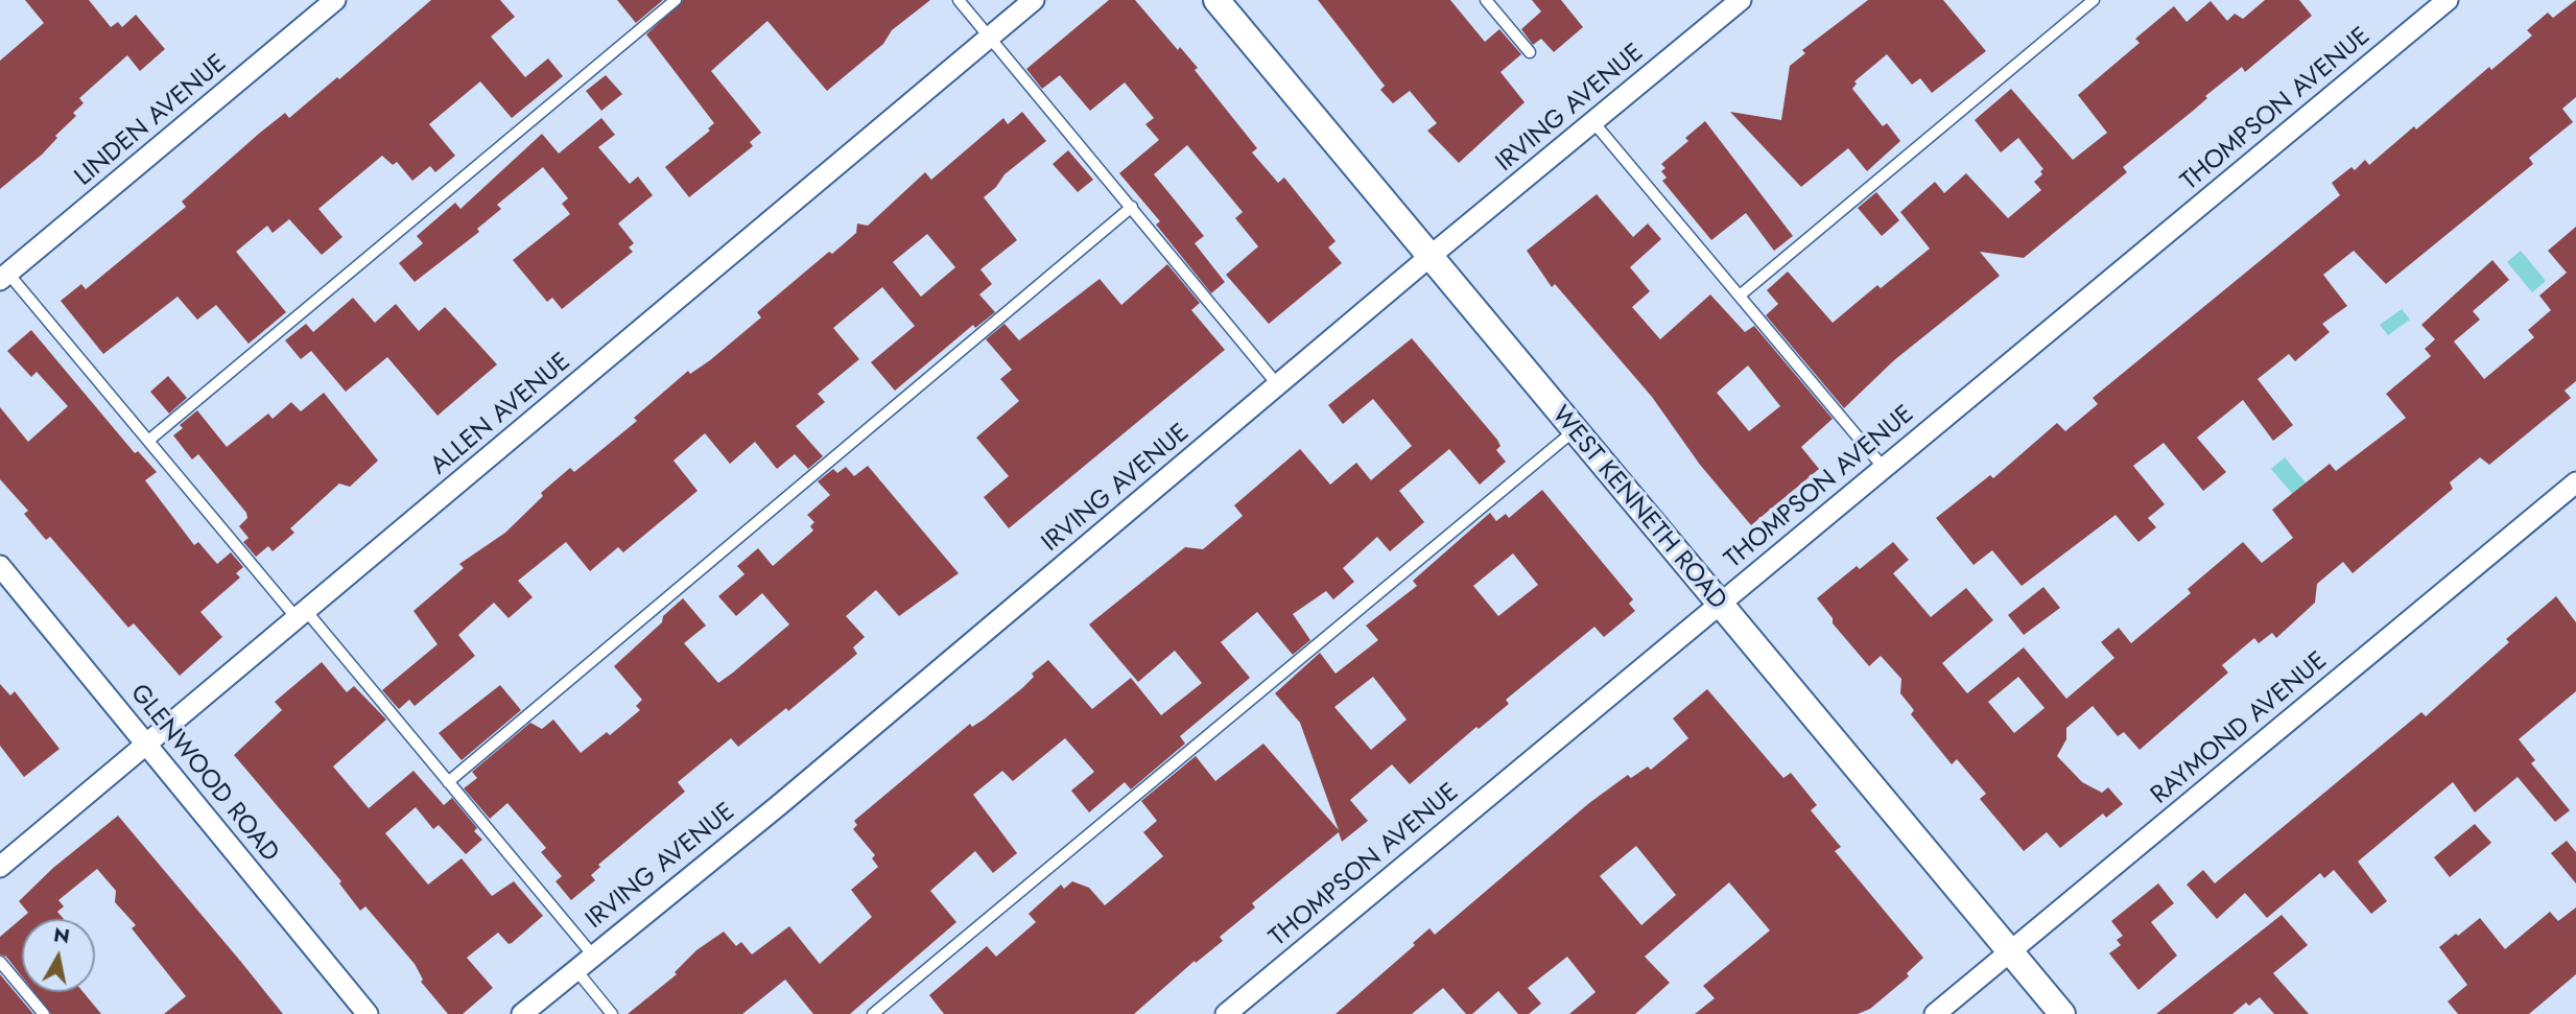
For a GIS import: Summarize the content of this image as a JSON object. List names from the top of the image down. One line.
{"streets":{"street":["IRVING AVENUE","THOMPSON AVENUE","LINDEN AVENUE","ALLEN AVENUE","WEST KENNETH ROAD","RAYMOND AVENUE","GLENWOOD ROAD"]},"crossings":[["IRVING AVENUE","WEST KENNETH ROAD"],["THOMPSON AVENUE","WEST KENNETH ROAD"],["ALLEN AVENUE","GLENWOOD ROAD"],["WEST KENNETH ROAD","RAYMOND AVENUE"]],"north":"top"}
